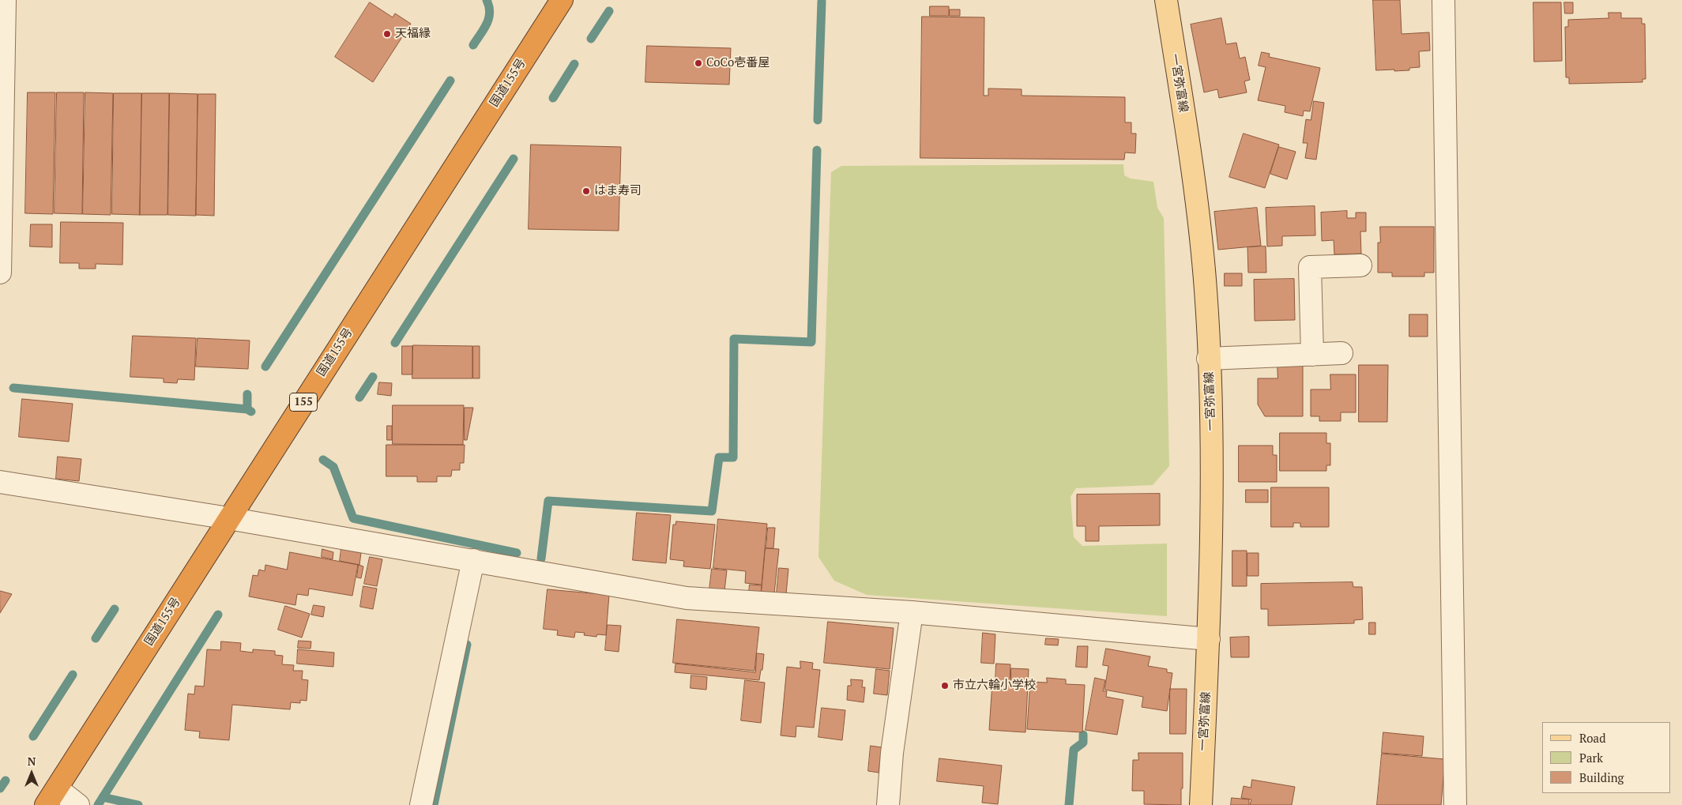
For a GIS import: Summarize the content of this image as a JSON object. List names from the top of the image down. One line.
{"streets":{"highway":["国道155号","155"],"main road":["一宮弥富線"]},"places":["天福縁","CoCo壱番屋","はま寿司","市立六輪小学校"],"legend":["Road","Park","Building"],"north":"top"}
